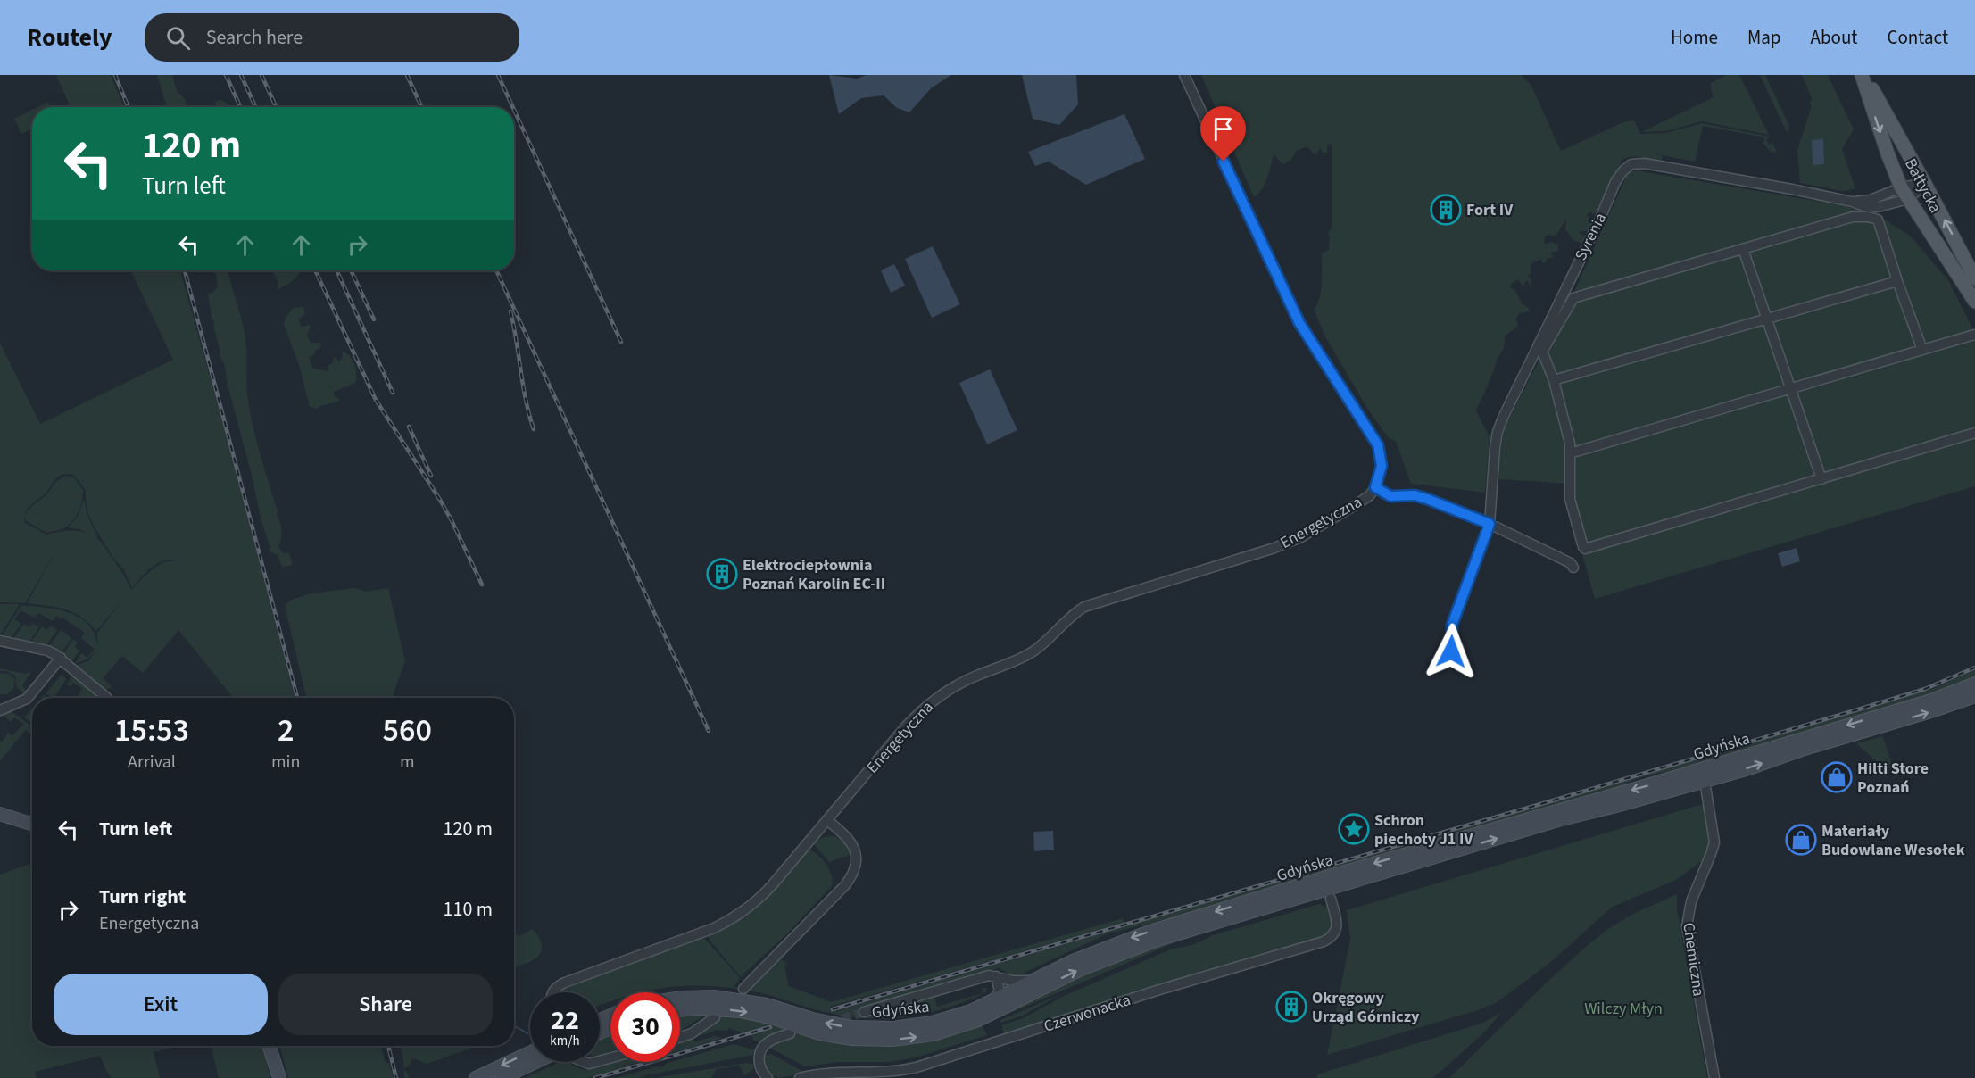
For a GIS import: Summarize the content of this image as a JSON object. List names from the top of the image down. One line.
{"streets":{"main road":["Bałtycka","Gdyńska"],"street":["Syrenia","Energetyczna","Chemiczna","Czerwonacka"]},"crossings":[["Gdyńska","Chemiczna"]],"parks":["Wilczy Młyn"],"places":{"building":["Fort IV","Elektrociepłownia Poznań Karolin EC-II","Okręgowy Urząd Górniczy"],"shop":["Hilti Store Poznań","Materiały Budowlane Wesołek"],"place":["Schron piechoty J1 IV"]},"page":{"header":"Routely","search":"Search here","nav":["Home","Map","About","Contact"],"turn":["120 m","Turn left"],"eta":["15:53","Arrival","2","min","560","m"],"list":[{"name":"Turn left","value":"120 m"},{"name":"Turn right","note":"Energetyczna","value":"110 m"}],"buttons":["Exit","Share"],"speed":"22 km/h","limit":"30"}}
